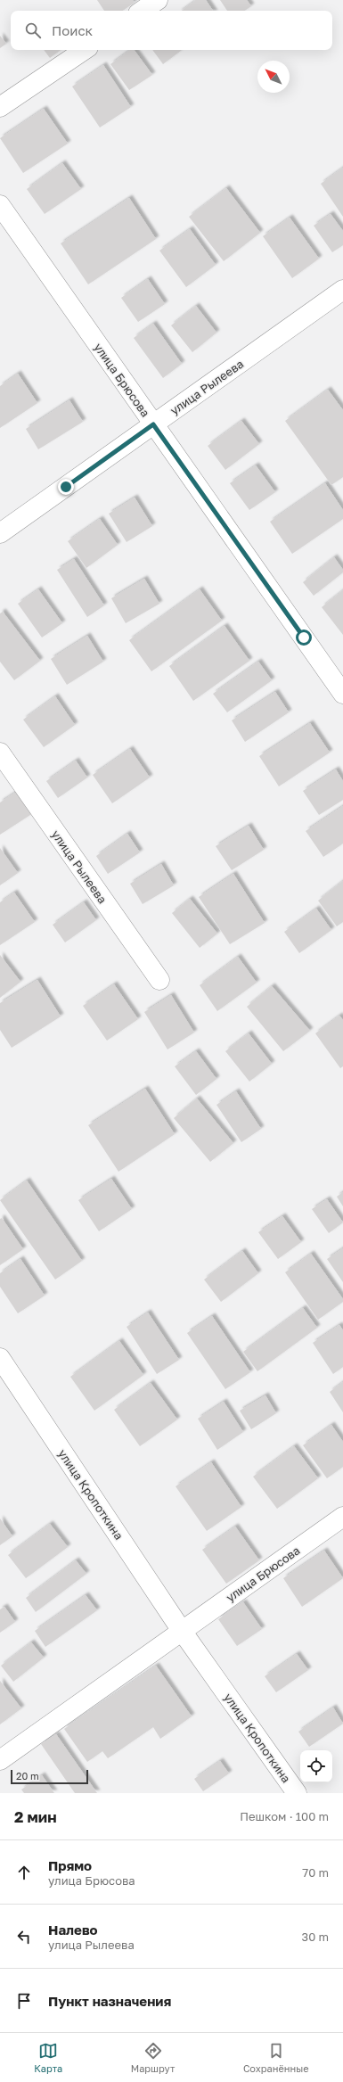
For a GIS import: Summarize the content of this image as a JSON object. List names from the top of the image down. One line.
{"streets":{"street":["улица Брюсова","улица Рылеева","улица Кропоткина"]},"crossings":[["улица Брюсова","улица Рылеева"],["улица Брюсова","улица Кропоткина"]],"scale_bar":"20 m","north":"top left","page":{"search":"Поиск","scale":"20 m","heading":["2 мин","Пешком · 100 m"],"list":[["Прямо","улица Брюсова","70 m"],["Налево","улица Рылеева","30 m"],"Пункт назначения"],"nav":["Карта","Маршрут","Сохранённые"]}}
